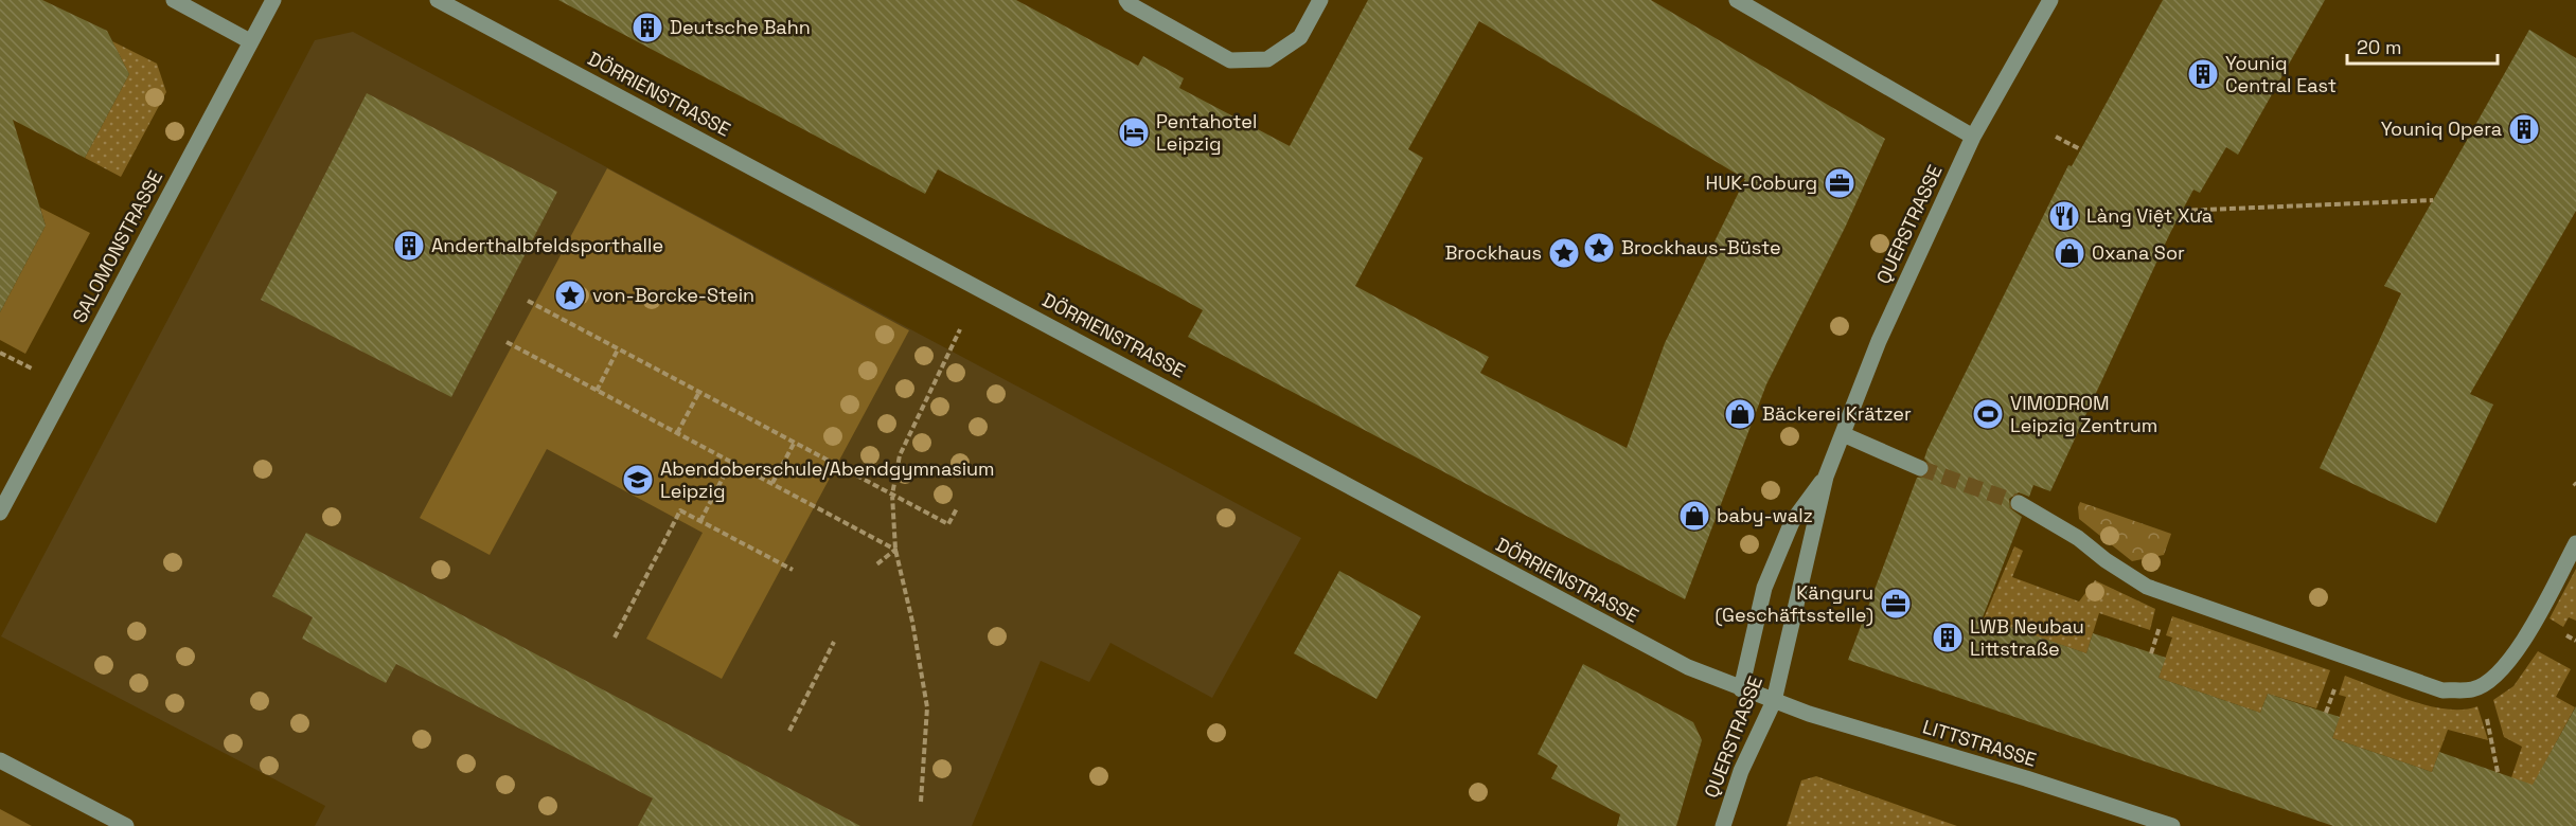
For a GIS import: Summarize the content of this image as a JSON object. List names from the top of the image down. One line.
{"streets":{"street":["DÖRRIENSTRASSE","QUERSTRASSE","SALOMONSTRASSE","LITTSTRASSE"]},"crossings":[["DÖRRIENSTRASSE","QUERSTRASSE"],["DÖRRIENSTRASSE","LITTSTRASSE"],["QUERSTRASSE","LITTSTRASSE"]],"places":{"building":["Deutsche Bahn","Youniq Central East","Youniq Opera","Anderthalbfeldsporthalle","LWB Neubau Littstraße"],"hotel":["Pentahotel Leipzig"],"office":["HUK-Coburg","Känguru (Geschäftsstelle)"],"restaurant":["Làng Việt Xưa"],"place":["Brockhaus-Büste","Brockhaus","von-Borcke-Stein"],"shop":["Oxana Sor","Bäckerei Krätzer","baby-walz"],"sports":["VIMODROM Leipzig Zentrum"],"school or university":["Abendoberschule/Abendgymnasium Leipzig"]},"scale_bar":"20 m"}
